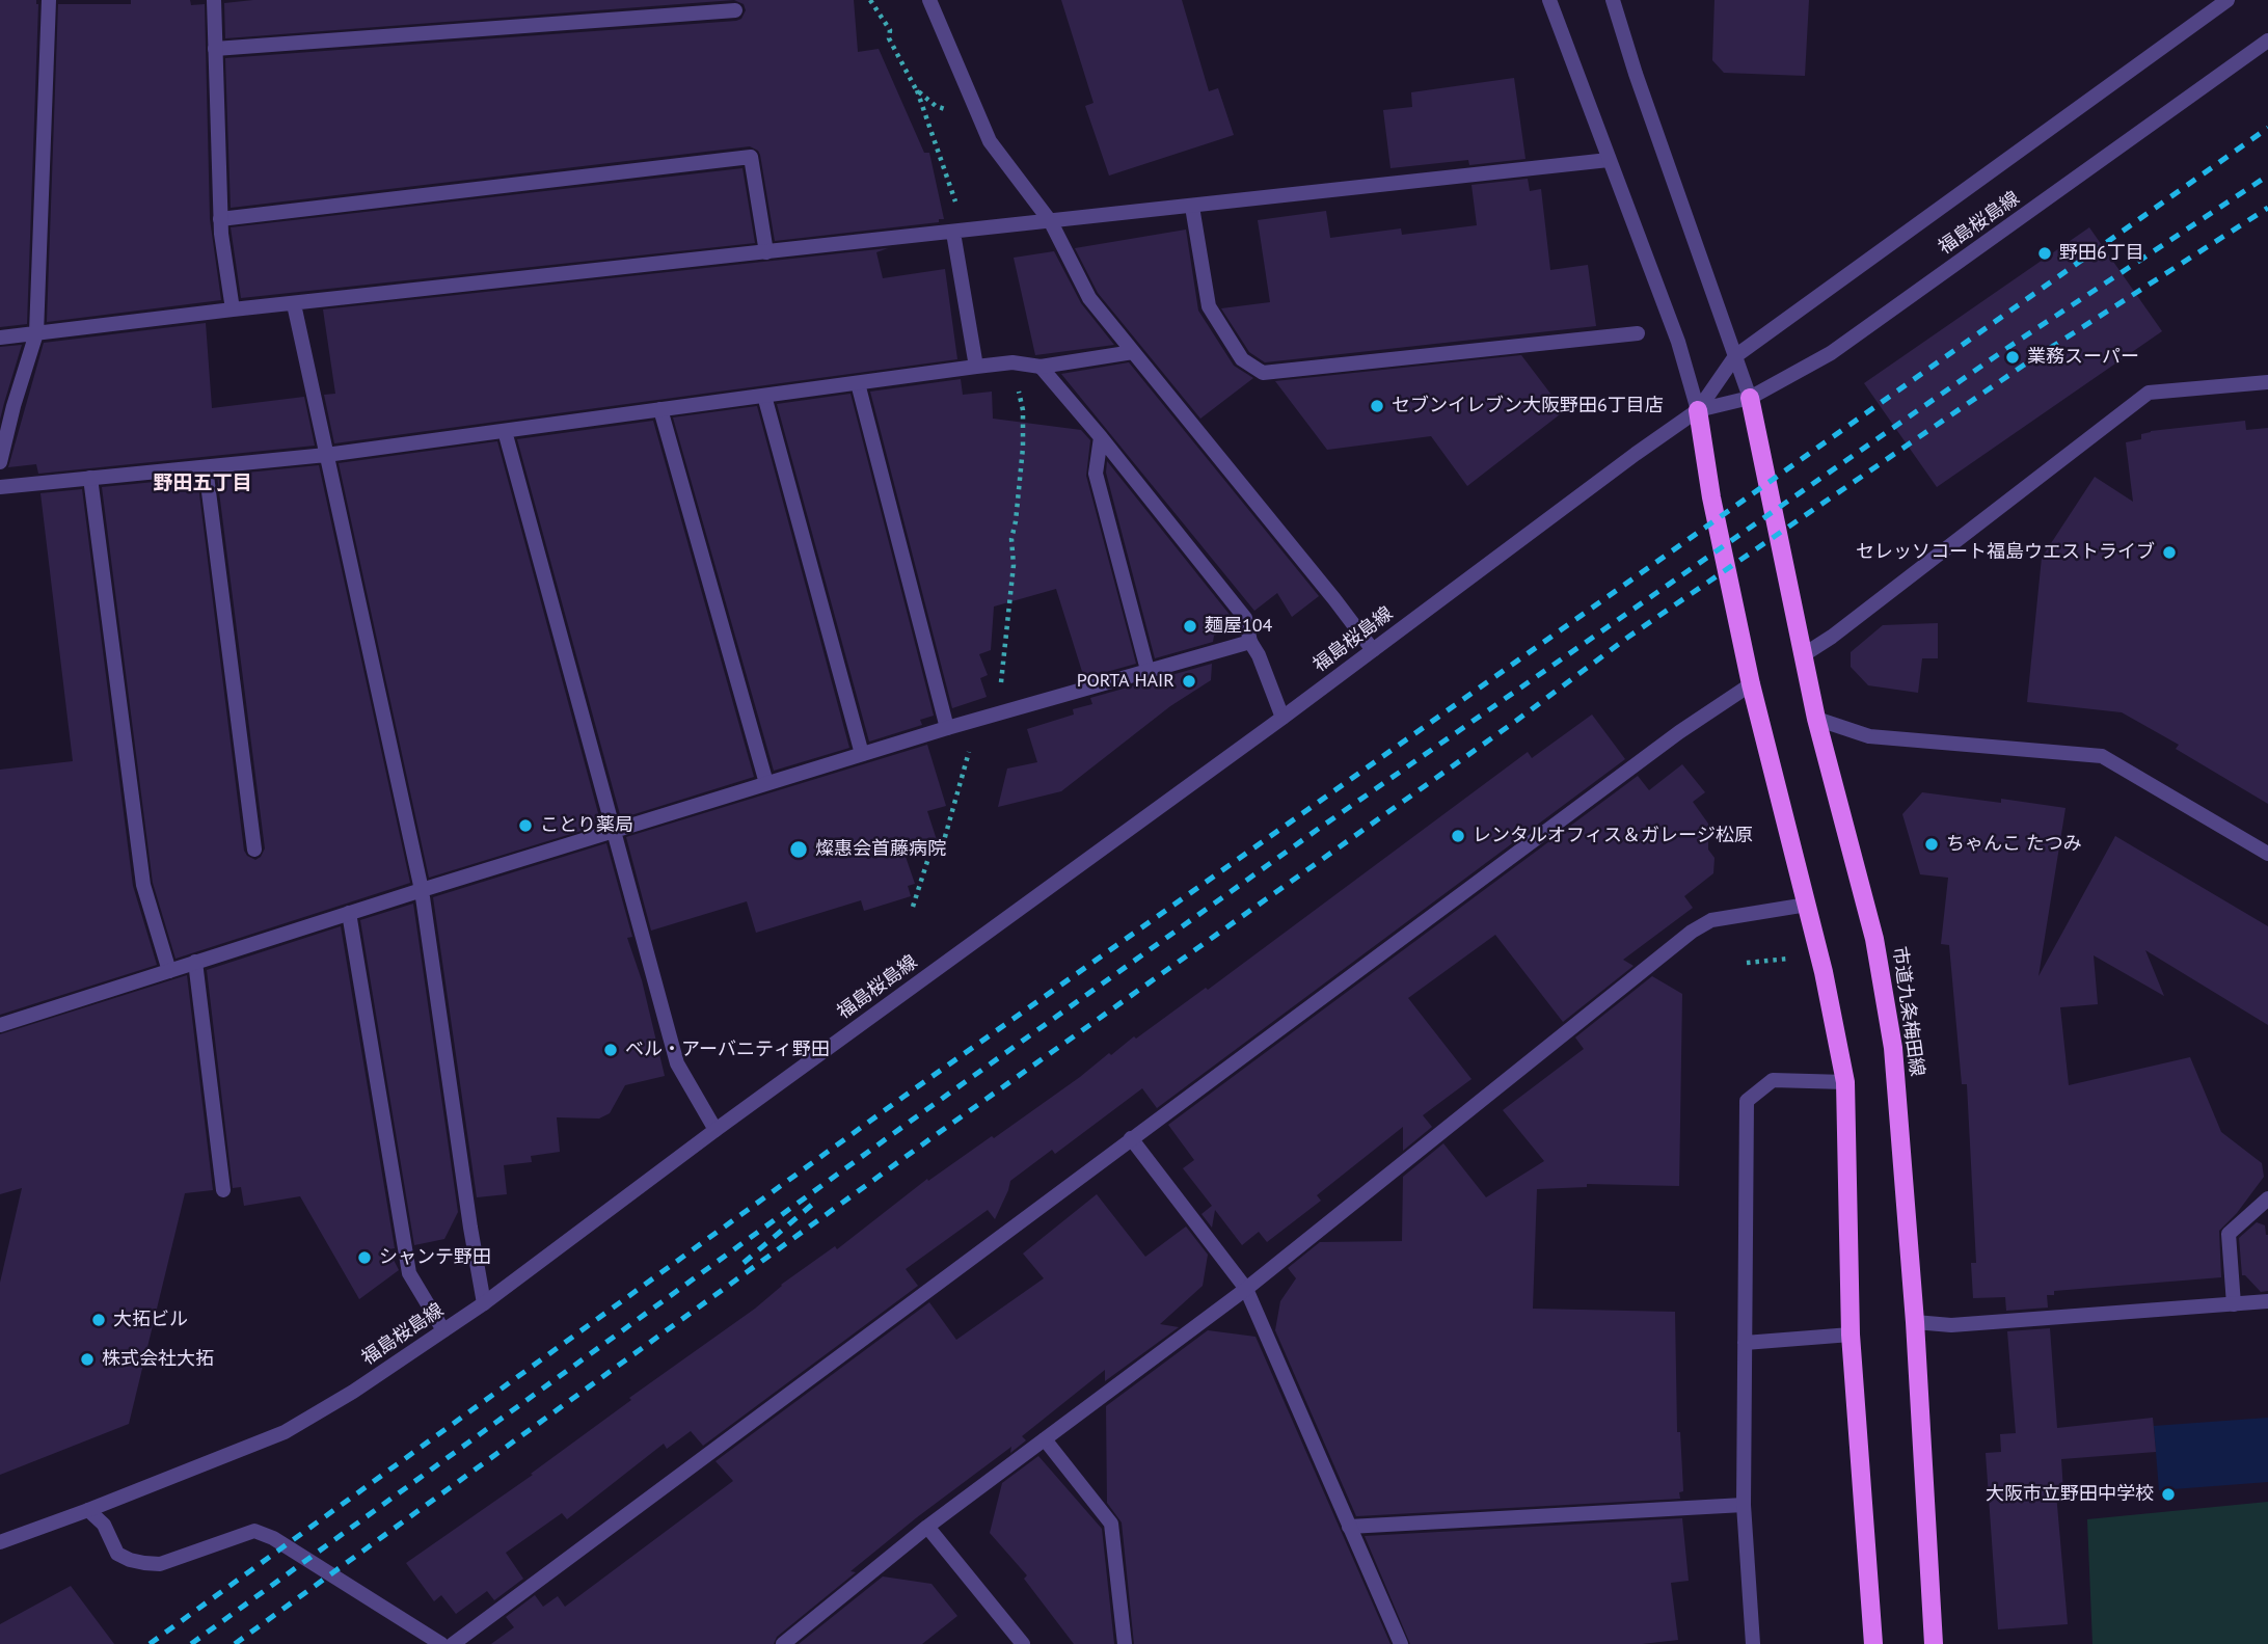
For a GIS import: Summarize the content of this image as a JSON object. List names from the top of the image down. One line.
{"streets":{"main road":["市道九条梅田線"],"street":["福島桜島線"]},"crossings":[["福島桜島線","市道九条梅田線"]],"districts":["野田五丁目"],"places":["野田6丁目","業務スーパー","セブンイレブン大阪野田6丁目店","セレッソコート福島ウエストライブ","麺屋104","PORTA HAIR","ことり薬局","レンタルオフィス＆ガレージ松原","ちゃんこ たつみ","燦惠会首藤病院","ベル・アーバニティ野田","シャンテ野田","大拓ビル","株式会社大拓","大阪市立野田中学校"]}
